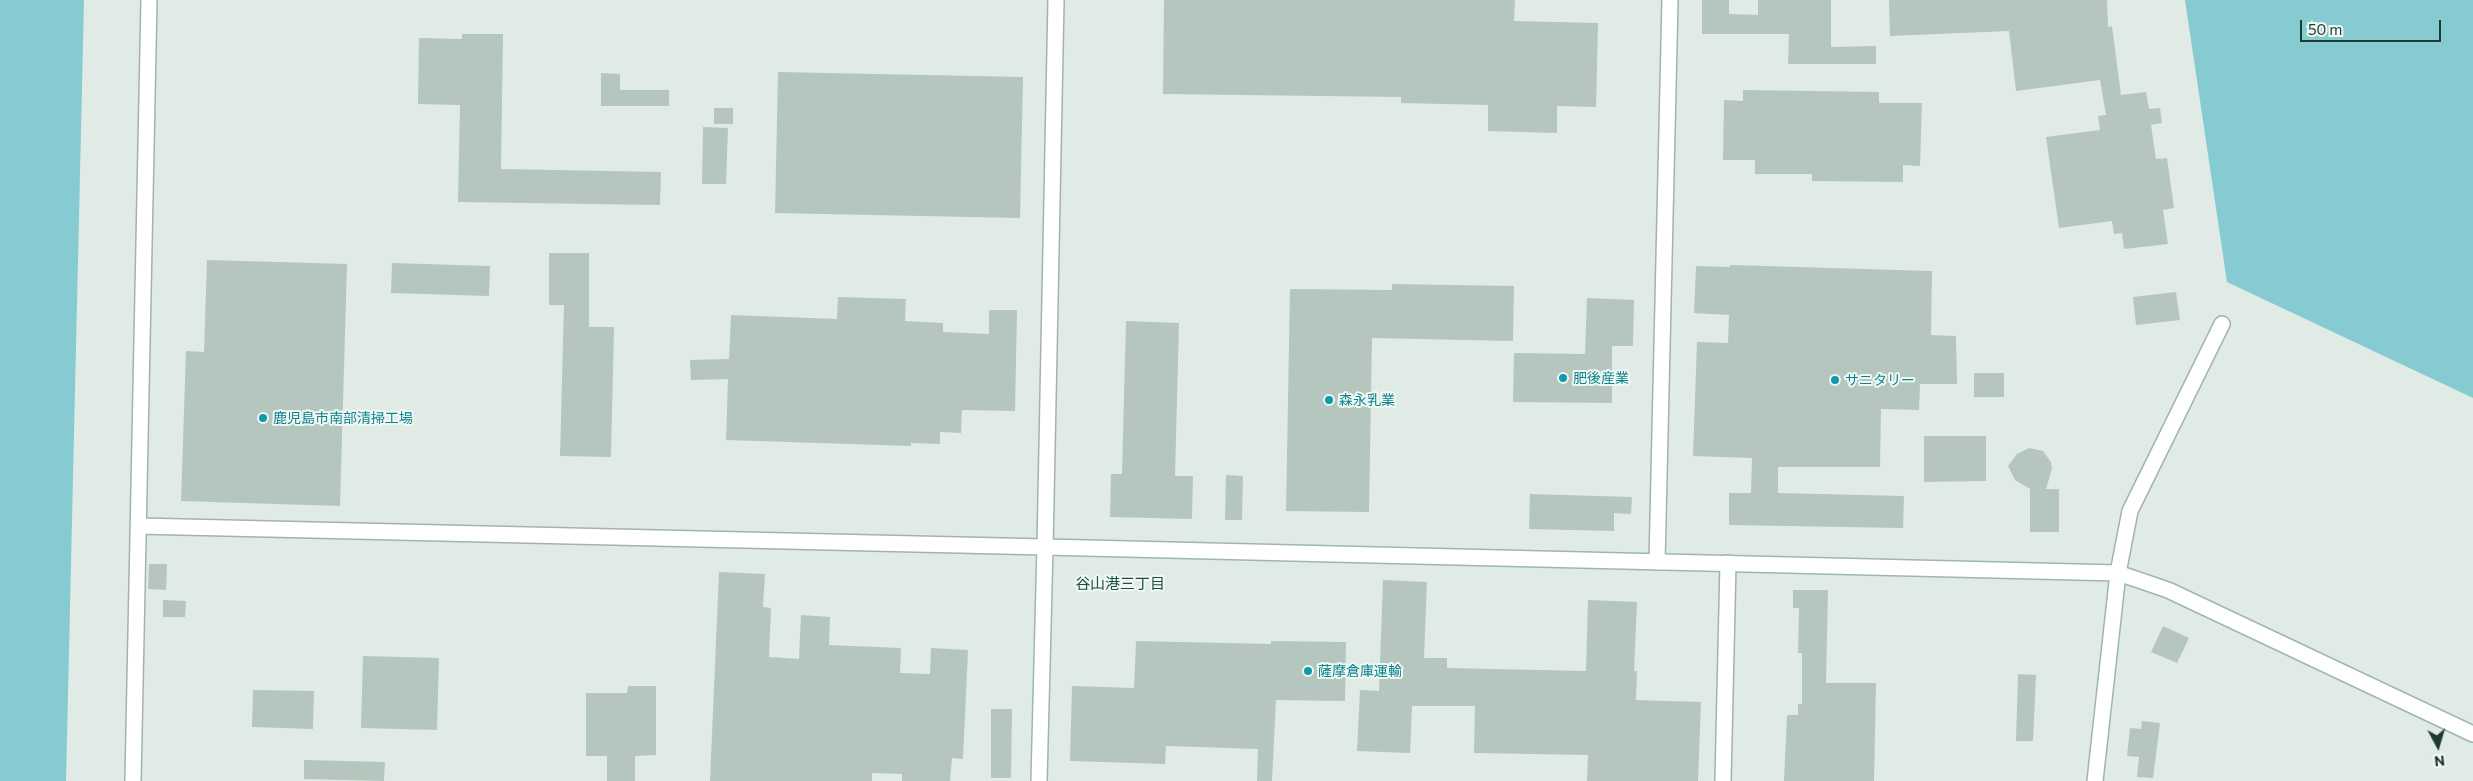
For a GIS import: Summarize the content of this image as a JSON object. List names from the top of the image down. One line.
{"districts":["谷山港三丁目"],"places":["肥後産業","サニタリー","森永乳業","鹿児島市南部清掃工場","薩摩倉庫運輸"],"scale_bar":"50 m","north":"bottom"}
